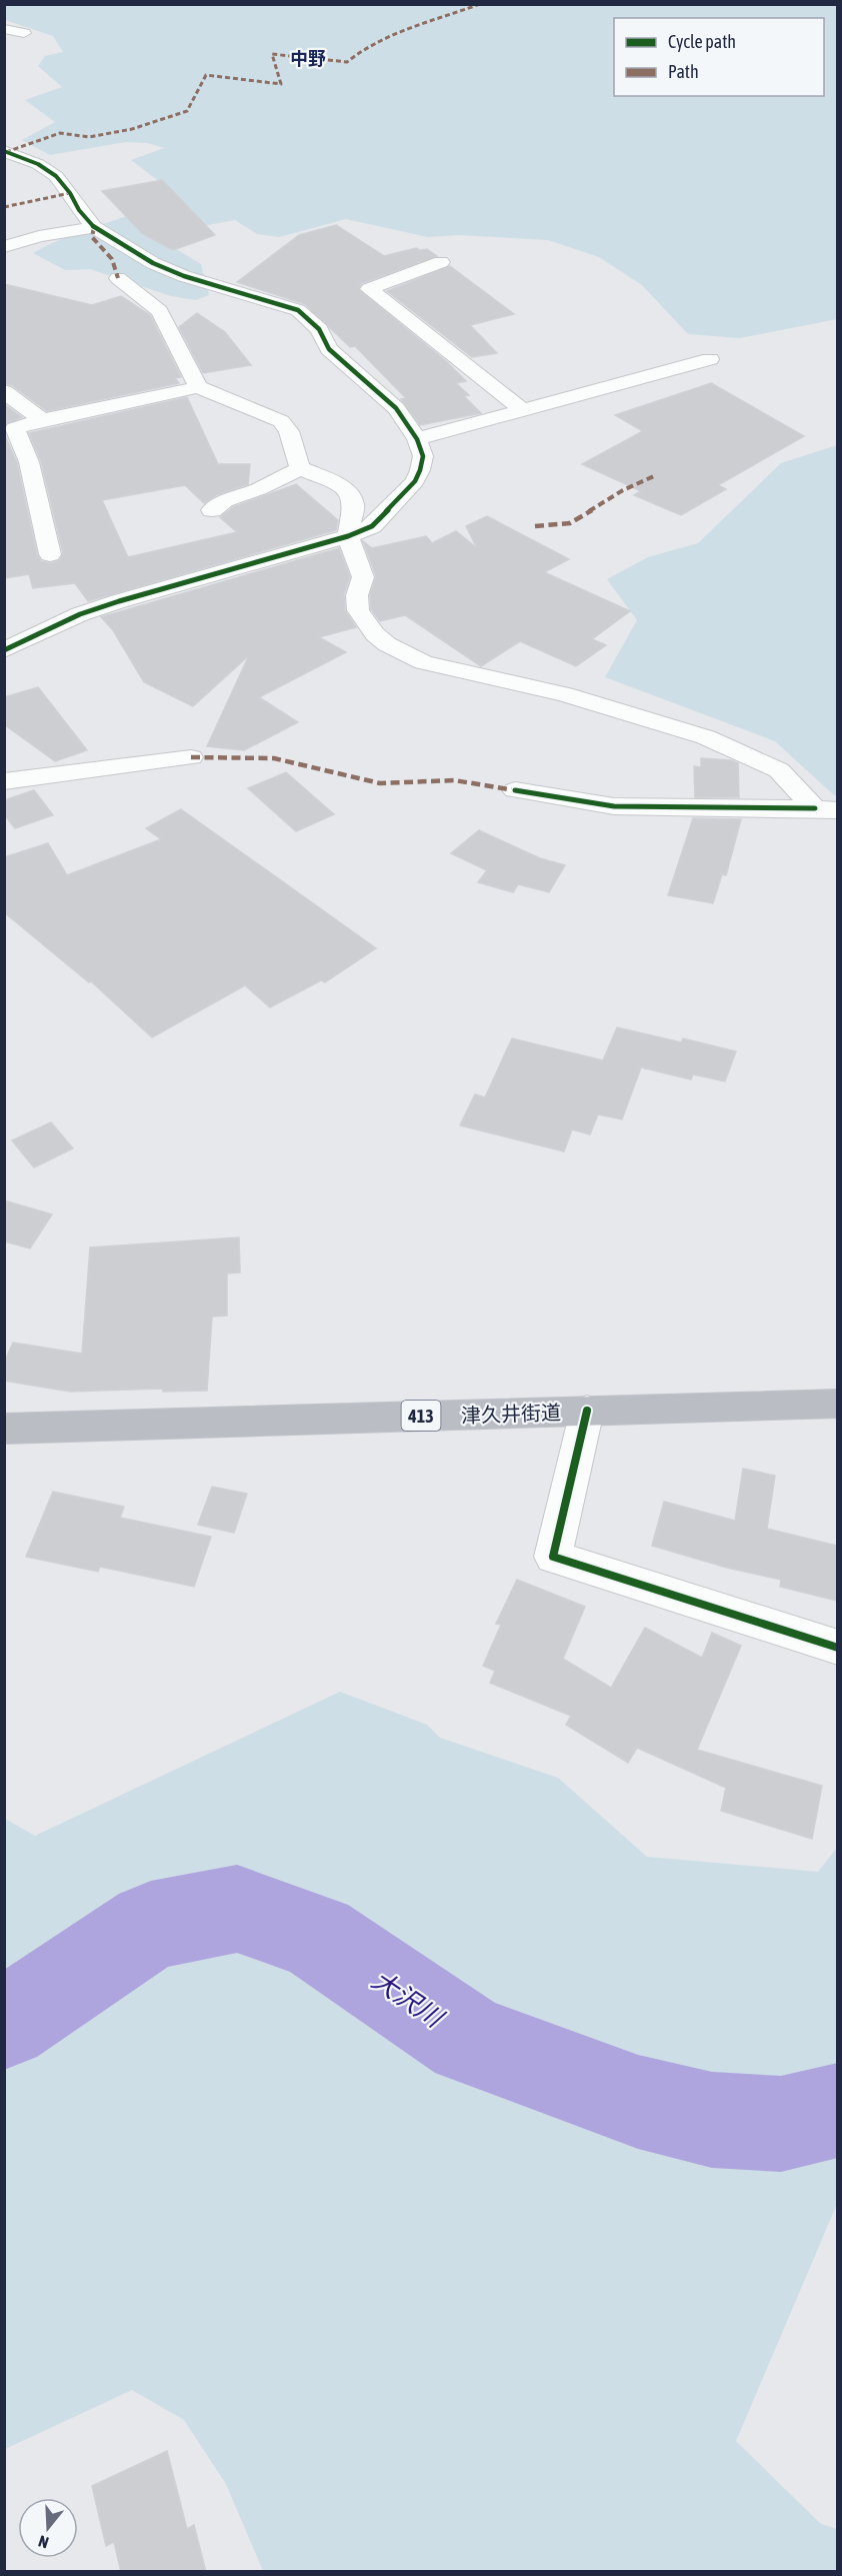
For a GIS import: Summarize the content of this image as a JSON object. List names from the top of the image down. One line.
{"streets":{"highway":["津久井街道","413"]},"districts":["中野"],"water":["大沢川"],"legend":["Cycle path","Path"],"north":"bottom"}
